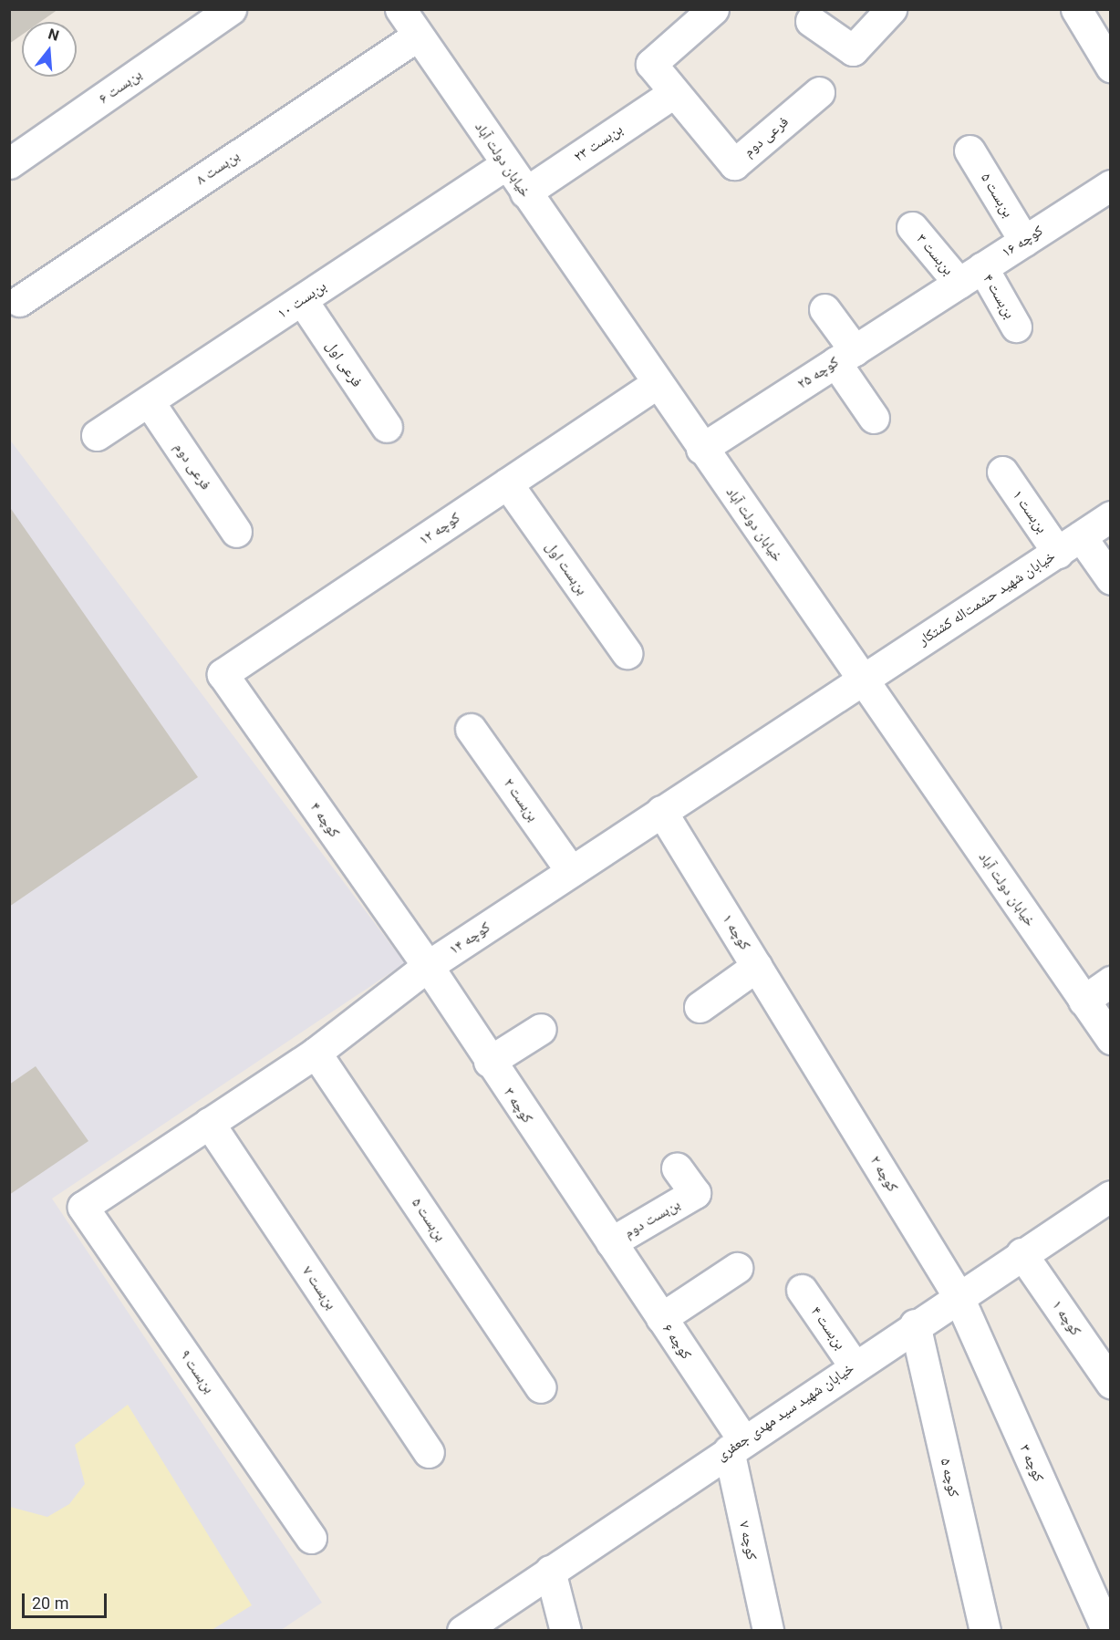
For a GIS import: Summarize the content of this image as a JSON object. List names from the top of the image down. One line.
{"streets":{"street":["بن‌بست ۶","فرعی دوم","بن‌بست ۲۳","خیابان دولت آباد","بن‌بست ۸","بن‌بست ۵","کوچه ۱۶","بن‌بست ۳","بن‌بست ۴","بن‌بست ۱۰","فرعی اول","کوچه ۲۵","بن‌بست ۱","کوچه ۱۲","بن‌بست اول","خیابان شهید حشمت‌اله کشتکار","بن‌بست ۲","کوچه ۴","کوچه ۱","کوچه ۱۴","کوچه ۳","کوچه ۲","بن‌بست دوم","بن‌بست ۷","کوچه ۶","بن‌بست ۹","خیابان شهید سید مهدی جعفری","کوچه ۵","کوچه ۷"]},"crossings":[["فرعی دوم","بن‌بست ۲۳"],["فرعی دوم","بن‌بست ۱۰"],["بن‌بست ۲۳","خیابان دولت آباد"],["خیابان دولت آباد","بن‌بست ۸"],["خیابان دولت آباد","بن‌بست ۱۰"],["خیابان دولت آباد","کوچه ۲۵"],["خیابان دولت آباد","کوچه ۱۲"],["خیابان دولت آباد","خیابان شهید حشمت‌اله کشتکار"],["خیابان دولت آباد","کوچه ۱۴"],["بن‌بست ۵","کوچه ۱۶"],["بن‌بست ۵","کوچه ۱۴"],["کوچه ۱۶","بن‌بست ۳"],["کوچه ۱۶","بن‌بست ۴"],["کوچه ۱۶","کوچه ۲۵"],["بن‌بست ۳","بن‌بست ۴"],["بن‌بست ۳","کوچه ۲۵"],["بن‌بست ۴","کوچه ۲۵"],["بن‌بست ۴","خیابان شهید سید مهدی جعفری"],["بن‌بست ۱۰","فرعی اول"],["بن‌بست ۱","خیابان شهید حشمت‌اله کشتکار"],["کوچه ۱۲","بن‌بست اول"],["کوچه ۱۲","کوچه ۴"],["خیابان شهید حشمت‌اله کشتکار","کوچه ۱۴"],["بن‌بست ۲","کوچه ۱۴"],["کوچه ۴","کوچه ۱۴"],["کوچه ۴","کوچه ۳"],["کوچه ۱","کوچه ۱۴"],["کوچه ۱","کوچه ۲"],["کوچه ۱","خیابان شهید سید مهدی جعفری"],["کوچه ۱۴","کوچه ۳"],["کوچه ۱۴","بن‌بست ۷"],["کوچه ۱۴","بن‌بست ۹"],["کوچه ۳","کوچه ۲"],["کوچه ۳","بن‌بست دوم"],["کوچه ۳","کوچه ۶"],["کوچه ۳","خیابان شهید سید مهدی جعفری"],["کوچه ۲","خیابان شهید سید مهدی جعفری"],["بن‌بست دوم","کوچه ۶"],["کوچه ۶","خیابان شهید سید مهدی جعفری"],["کوچه ۶","کوچه ۷"],["خیابان شهید سید مهدی جعفری","کوچه ۵"],["خیابان شهید سید مهدی جعفری","کوچه ۷"]],"scale_bar":"20 m","north":"top"}
